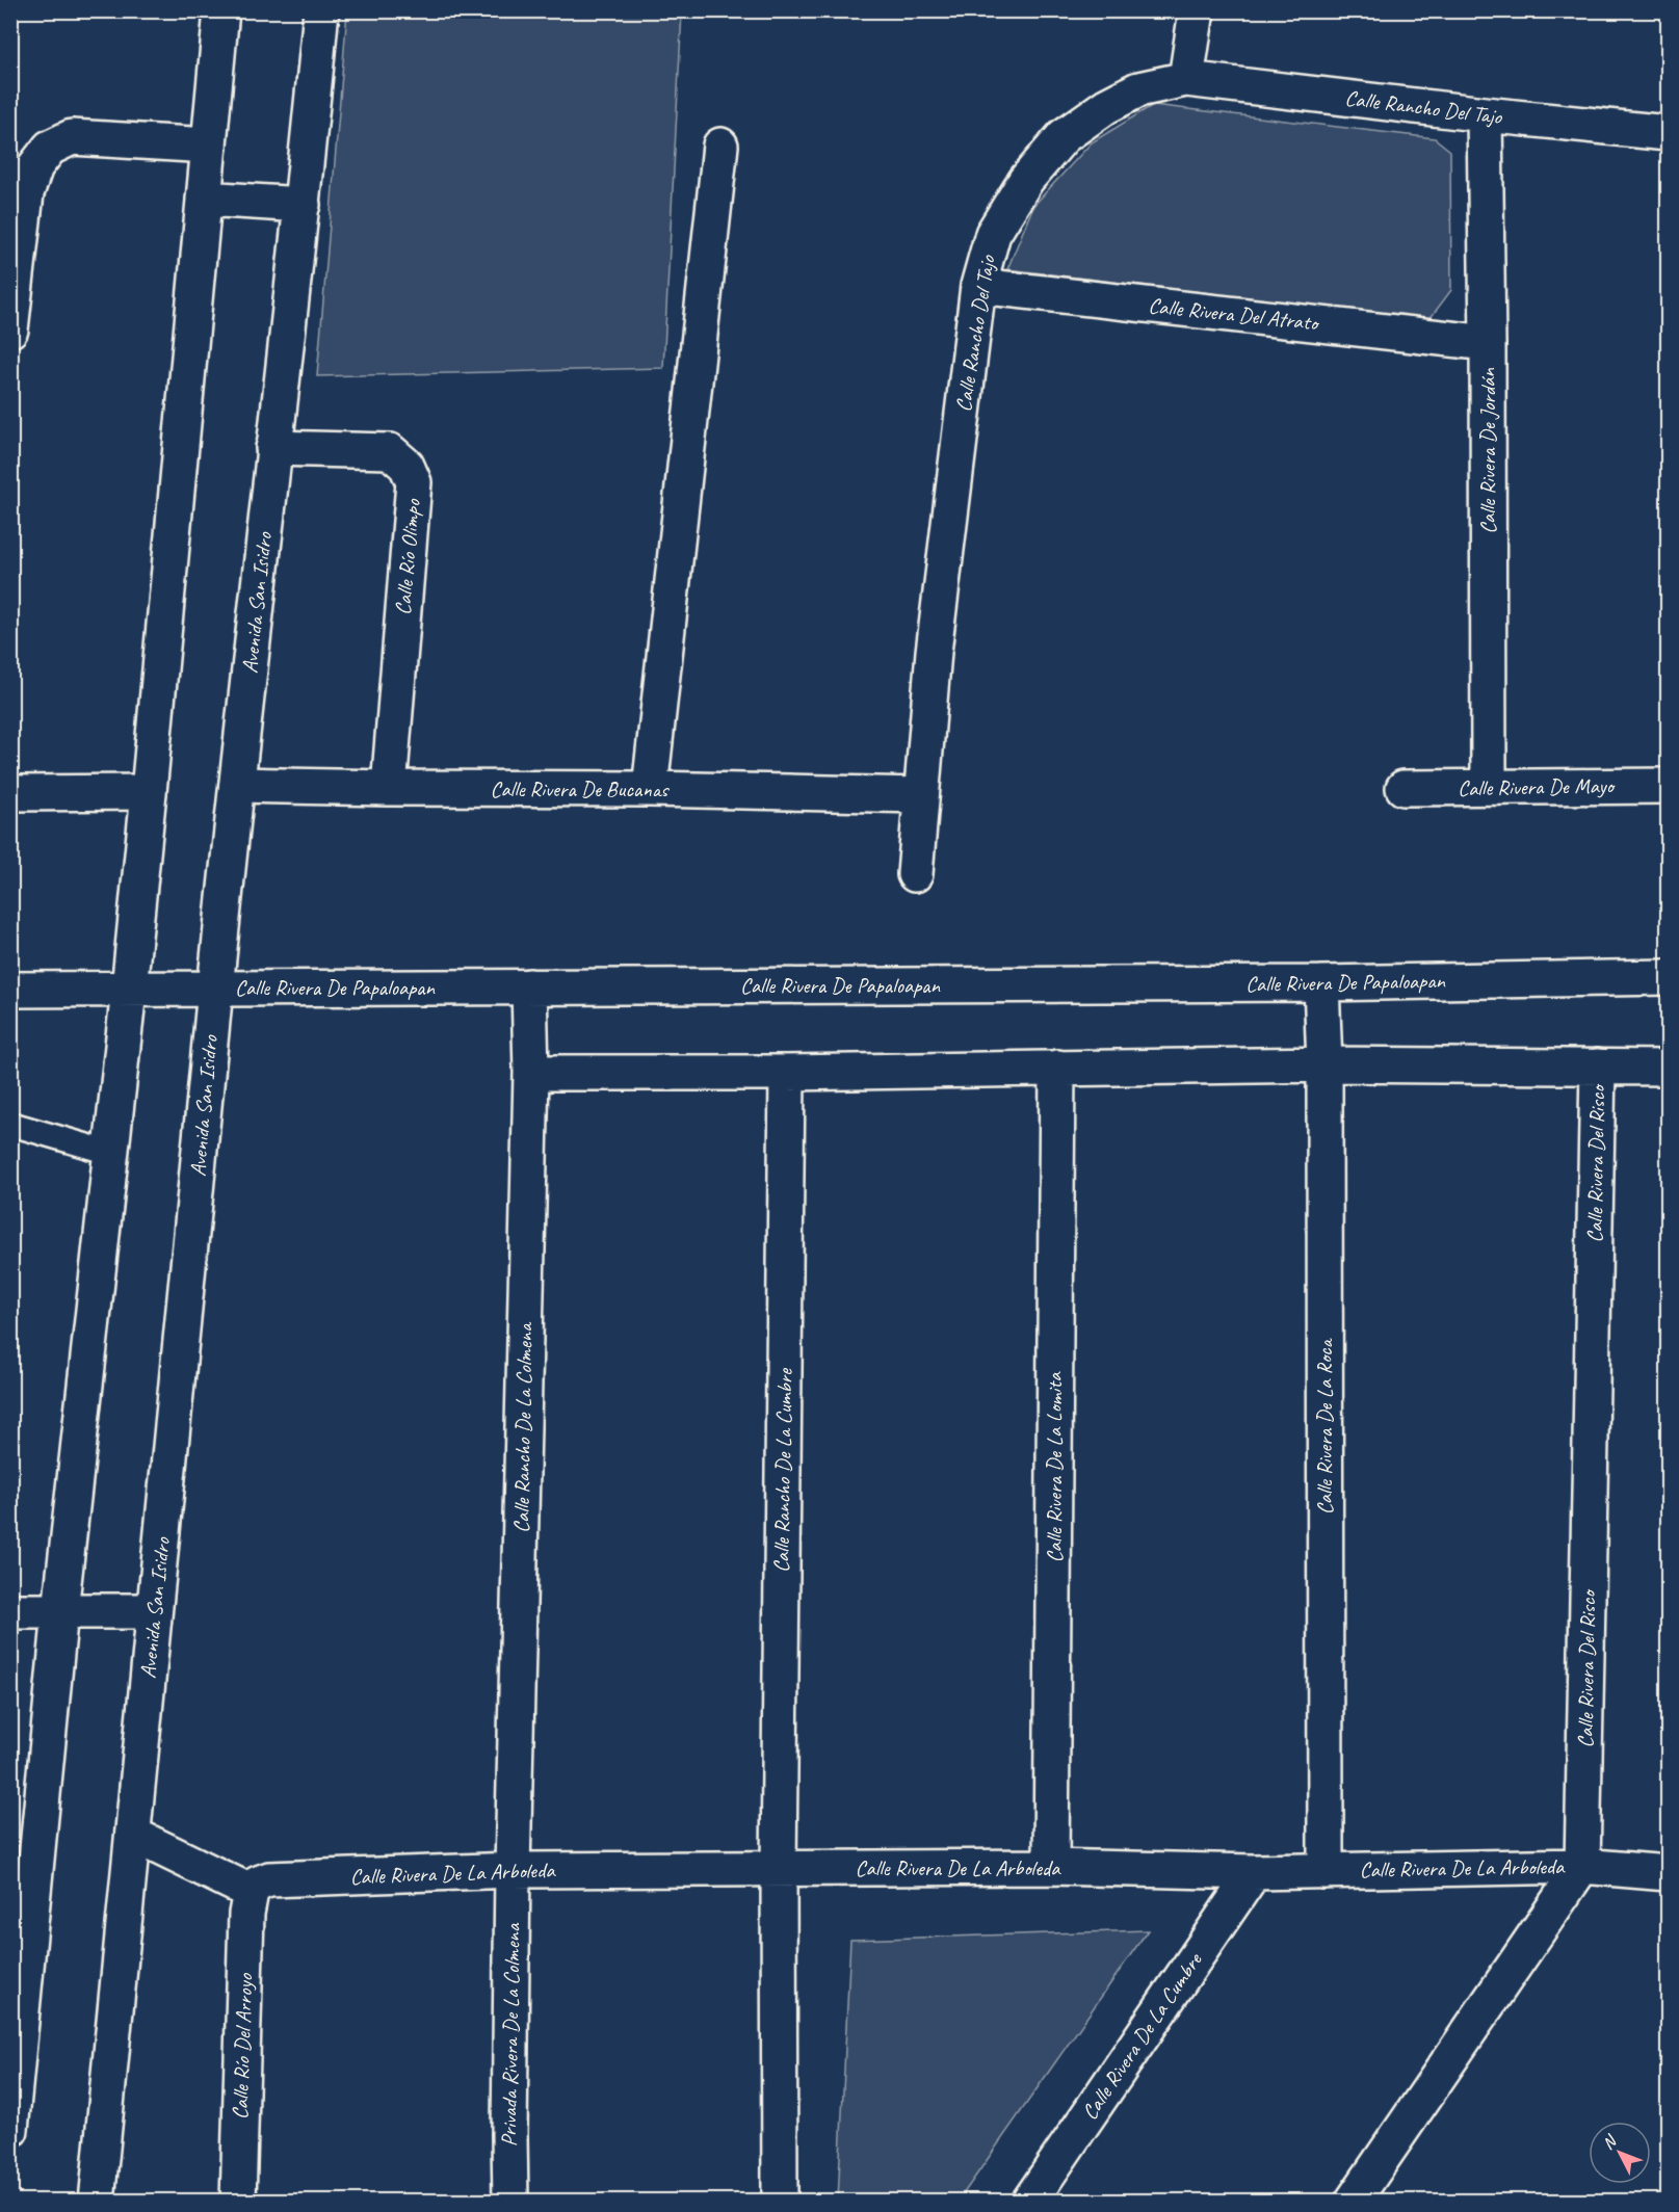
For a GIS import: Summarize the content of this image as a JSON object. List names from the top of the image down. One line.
{"streets":{"street":["Calle Rancho Del Tajo","Calle Rivera Del Atrato","Calle Rivera De Jordán","Calle Río Olimpo","Avenida San Isidro","Calle Rivera De Mayo","Calle Rivera De Bucanas","Calle Rivera De Papaloapan","Calle Rivera Del Risco","Calle Rivera De La Roca","Calle Rancho De La Colmena","Calle Rivera De La Lomita","Calle Rancho De La Cumbre","Calle Rivera De La Arboleda","Privada Rivera De La Colmena","Calle Rivera De La Cumbre","Calle Río Del Arroyo"]},"crossings":[["Calle Rancho Del Tajo","Calle Rivera Del Atrato"],["Calle Rancho Del Tajo","Calle Rivera De Jordán"],["Calle Rancho Del Tajo","Calle Rivera De Bucanas"],["Calle Rivera Del Atrato","Calle Rivera De Jordán"],["Calle Rivera De Jordán","Calle Rivera De Mayo"],["Calle Río Olimpo","Avenida San Isidro"],["Calle Río Olimpo","Calle Rivera De Bucanas"],["Avenida San Isidro","Calle Rivera De Bucanas"],["Avenida San Isidro","Calle Rivera De Papaloapan"],["Calle Rivera De Papaloapan","Calle Rivera De La Roca"],["Calle Rivera De Papaloapan","Calle Rancho De La Colmena"],["Calle Rivera Del Risco","Calle Rivera De La Arboleda"],["Calle Rivera De La Roca","Calle Rivera De La Arboleda"],["Calle Rancho De La Colmena","Calle Rivera De La Arboleda"],["Calle Rancho De La Colmena","Privada Rivera De La Colmena"],["Calle Rivera De La Lomita","Calle Rivera De La Arboleda"],["Calle Rancho De La Cumbre","Calle Rivera De La Arboleda"],["Calle Rivera De La Arboleda","Privada Rivera De La Colmena"],["Calle Rivera De La Arboleda","Calle Rivera De La Cumbre"],["Calle Rivera De La Arboleda","Calle Río Del Arroyo"]],"north":"top left"}
